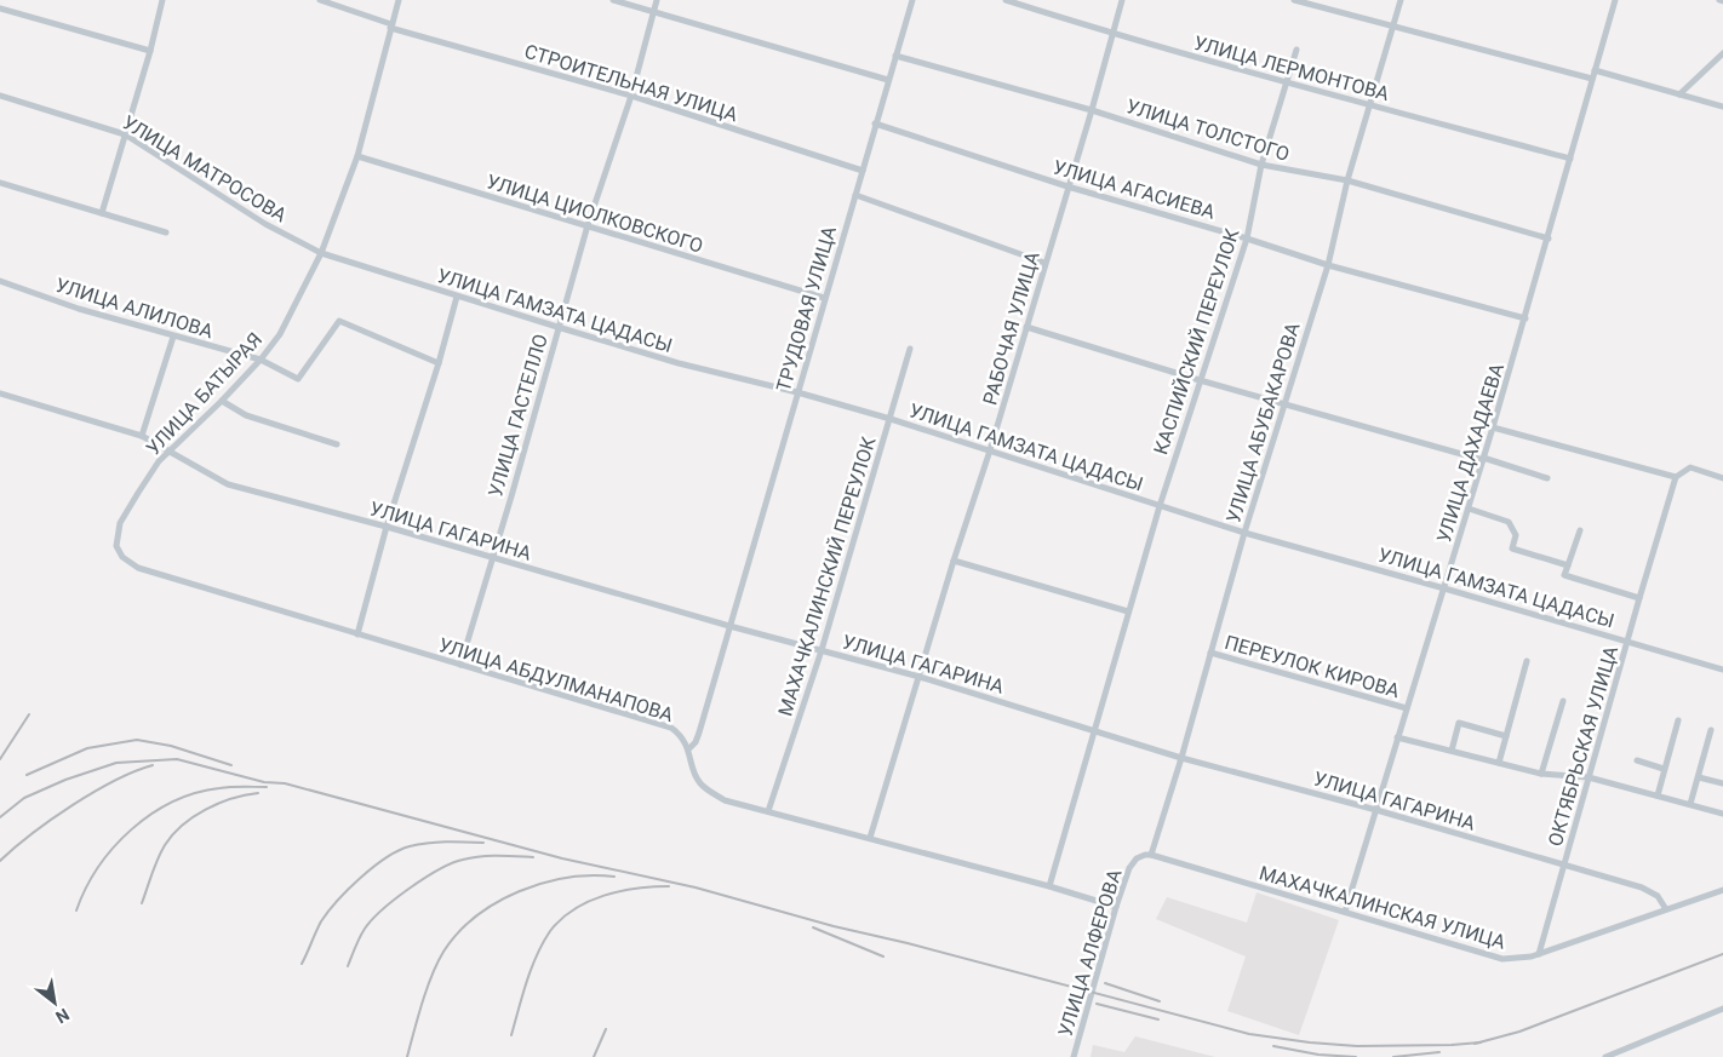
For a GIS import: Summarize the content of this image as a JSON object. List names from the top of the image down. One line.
{"streets":{"street":["УЛИЦА ЛЕРМОНТОВА","СТРОИТЕЛЬНАЯ УЛИЦА","УЛИЦА ТОЛСТОГО","УЛИЦА МАТРОСОВА","УЛИЦА АГАСИЕВА","УЛИЦА ЦИОЛКОВСКОГО","УЛИЦА АЛИЛОВА","ТРУДОВАЯ УЛИЦА","УЛИЦА ГАМЗАТА ЦАДАСЫ","РАБОЧАЯ УЛИЦА","КАСПИЙСКИЙ ПЕРЕУЛОК","УЛИЦА БАТЫРАЯ","УЛИЦА ГАСТЕЛЛО","УЛИЦА АБУБАКАРОВА","УЛИЦА ДАХАДАЕВА","УЛИЦА ГАГАРИНА","МАХАЧКАЛИНСКИЙ ПЕРЕУЛОК","ПЕРЕУЛОК КИРОВА","УЛИЦА АБДУЛМАНАПОВА","ОКТЯБРЬСКАЯ УЛИЦА","МАХАЧКАЛИНСКАЯ УЛИЦА","УЛИЦА АЛФЕРОВА"]},"crossings":[["УЛИЦА ЛЕРМОНТОВА","РАБОЧАЯ УЛИЦА"],["УЛИЦА ЛЕРМОНТОВА","КАСПИЙСКИЙ ПЕРЕУЛОК"],["УЛИЦА ЛЕРМОНТОВА","УЛИЦА АБУБАКАРОВА"],["УЛИЦА ЛЕРМОНТОВА","УЛИЦА ДАХАДАЕВА"],["СТРОИТЕЛЬНАЯ УЛИЦА","ТРУДОВАЯ УЛИЦА"],["СТРОИТЕЛЬНАЯ УЛИЦА","УЛИЦА БАТЫРАЯ"],["СТРОИТЕЛЬНАЯ УЛИЦА","УЛИЦА ГАСТЕЛЛО"],["УЛИЦА ТОЛСТОГО","ТРУДОВАЯ УЛИЦА"],["УЛИЦА ТОЛСТОГО","РАБОЧАЯ УЛИЦА"],["УЛИЦА ТОЛСТОГО","КАСПИЙСКИЙ ПЕРЕУЛОК"],["УЛИЦА ТОЛСТОГО","УЛИЦА АБУБАКАРОВА"],["УЛИЦА ТОЛСТОГО","УЛИЦА ДАХАДАЕВА"],["УЛИЦА МАТРОСОВА","УЛИЦА ГАМЗАТА ЦАДАСЫ"],["УЛИЦА МАТРОСОВА","УЛИЦА БАТЫРАЯ"],["УЛИЦА АГАСИЕВА","ТРУДОВАЯ УЛИЦА"],["УЛИЦА АГАСИЕВА","РАБОЧАЯ УЛИЦА"],["УЛИЦА АГАСИЕВА","КАСПИЙСКИЙ ПЕРЕУЛОК"],["УЛИЦА АГАСИЕВА","УЛИЦА АБУБАКАРОВА"],["УЛИЦА АГАСИЕВА","УЛИЦА ДАХАДАЕВА"],["УЛИЦА ЦИОЛКОВСКОГО","ТРУДОВАЯ УЛИЦА"],["УЛИЦА ЦИОЛКОВСКОГО","УЛИЦА БАТЫРАЯ"],["УЛИЦА ЦИОЛКОВСКОГО","УЛИЦА ГАСТЕЛЛО"],["УЛИЦА АЛИЛОВА","УЛИЦА БАТЫРАЯ"],["ТРУДОВАЯ УЛИЦА","УЛИЦА ГАМЗАТА ЦАДАСЫ"],["ТРУДОВАЯ УЛИЦА","УЛИЦА ГАГАРИНА"],["ТРУДОВАЯ УЛИЦА","УЛИЦА АБДУЛМАНАПОВА"],["УЛИЦА ГАМЗАТА ЦАДАСЫ","РАБОЧАЯ УЛИЦА"],["УЛИЦА ГАМЗАТА ЦАДАСЫ","КАСПИЙСКИЙ ПЕРЕУЛОК"],["УЛИЦА ГАМЗАТА ЦАДАСЫ","УЛИЦА БАТЫРАЯ"],["УЛИЦА ГАМЗАТА ЦАДАСЫ","УЛИЦА ГАСТЕЛЛО"],["УЛИЦА ГАМЗАТА ЦАДАСЫ","УЛИЦА АБУБАКАРОВА"],["УЛИЦА ГАМЗАТА ЦАДАСЫ","УЛИЦА ДАХАДАЕВА"],["УЛИЦА ГАМЗАТА ЦАДАСЫ","МАХАЧКАЛИНСКИЙ ПЕРЕУЛОК"],["УЛИЦА ГАМЗАТА ЦАДАСЫ","ОКТЯБРЬСКАЯ УЛИЦА"],["РАБОЧАЯ УЛИЦА","УЛИЦА ГАГАРИНА"],["РАБОЧАЯ УЛИЦА","УЛИЦА АБДУЛМАНАПОВА"],["КАСПИЙСКИЙ ПЕРЕУЛОК","УЛИЦА ГАГАРИНА"],["КАСПИЙСКИЙ ПЕРЕУЛОК","УЛИЦА АБДУЛМАНАПОВА"],["УЛИЦА БАТЫРАЯ","УЛИЦА ГАГАРИНА"],["УЛИЦА БАТЫРАЯ","УЛИЦА АБДУЛМАНАПОВА"],["УЛИЦА ГАСТЕЛЛО","УЛИЦА ГАГАРИНА"],["УЛИЦА ГАСТЕЛЛО","УЛИЦА АБДУЛМАНАПОВА"],["УЛИЦА АБУБАКАРОВА","УЛИЦА ГАГАРИНА"],["УЛИЦА АБУБАКАРОВА","ПЕРЕУЛОК КИРОВА"],["УЛИЦА АБУБАКАРОВА","МАХАЧКАЛИНСКАЯ УЛИЦА"],["УЛИЦА АБУБАКАРОВА","УЛИЦА АЛФЕРОВА"],["УЛИЦА ДАХАДАЕВА","УЛИЦА ГАГАРИНА"],["УЛИЦА ДАХАДАЕВА","ПЕРЕУЛОК КИРОВА"],["УЛИЦА ДАХАДАЕВА","МАХАЧКАЛИНСКАЯ УЛИЦА"],["УЛИЦА ГАГАРИНА","МАХАЧКАЛИНСКИЙ ПЕРЕУЛОК"],["УЛИЦА ГАГАРИНА","ОКТЯБРЬСКАЯ УЛИЦА"],["УЛИЦА ГАГАРИНА","МАХАЧКАЛИНСКАЯ УЛИЦА"],["МАХАЧКАЛИНСКИЙ ПЕРЕУЛОК","УЛИЦА АБДУЛМАНАПОВА"],["УЛИЦА АБДУЛМАНАПОВА","УЛИЦА АЛФЕРОВА"],["ОКТЯБРЬСКАЯ УЛИЦА","МАХАЧКАЛИНСКАЯ УЛИЦА"],["МАХАЧКАЛИНСКАЯ УЛИЦА","УЛИЦА АЛФЕРОВА"]],"north":"bottom right"}
